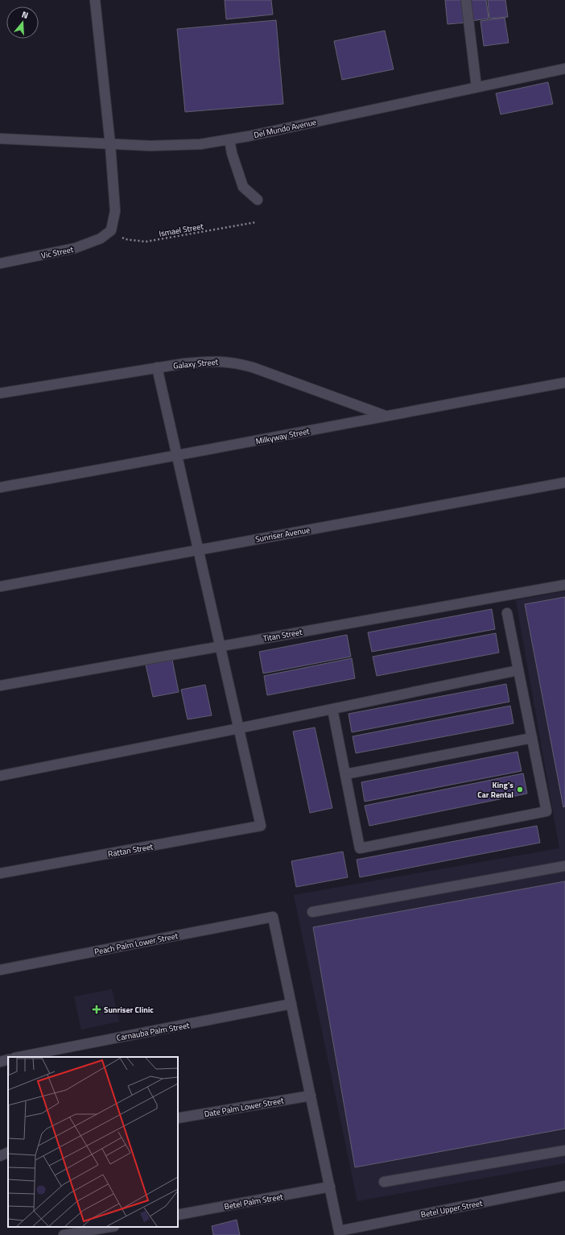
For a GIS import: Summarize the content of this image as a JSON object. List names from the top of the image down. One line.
{"streets":{"street":["Del Mundo Avenue","Vic Street","Galaxy Street","Milkyway Street","Sunriser Avenue","Titan Street","Rattan Street","Peach Palm Lower Street","Carnauba Palm Street","Date Palm Lower Street","Betel Palm Street","Betel Upper Street"],"path":["Ismael Street"]},"crossings":[["Ismael Street","Vic Street"],["Galaxy Street","Milkyway Street"],["Peach Palm Lower Street","Carnauba Palm Street"]],"places":{"other":["King's Car Rental"],"health":["Sunriser Clinic"]},"north":"top"}
